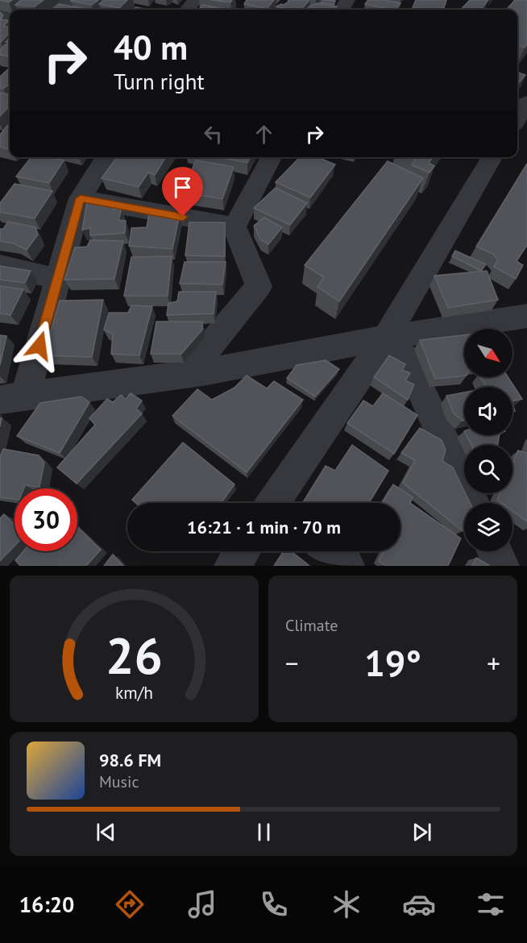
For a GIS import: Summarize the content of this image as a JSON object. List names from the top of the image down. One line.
{"north":"bottom right","page":{"turn":["40 m","Turn right"],"limit":"30","trip":"16:21 · 1 min · 70 m","tile":"Climate","heat":["−","19°","+"],"song":["98.6 FM","Music"],"tabs":"16:20","gauge":["26","km/h"]}}
